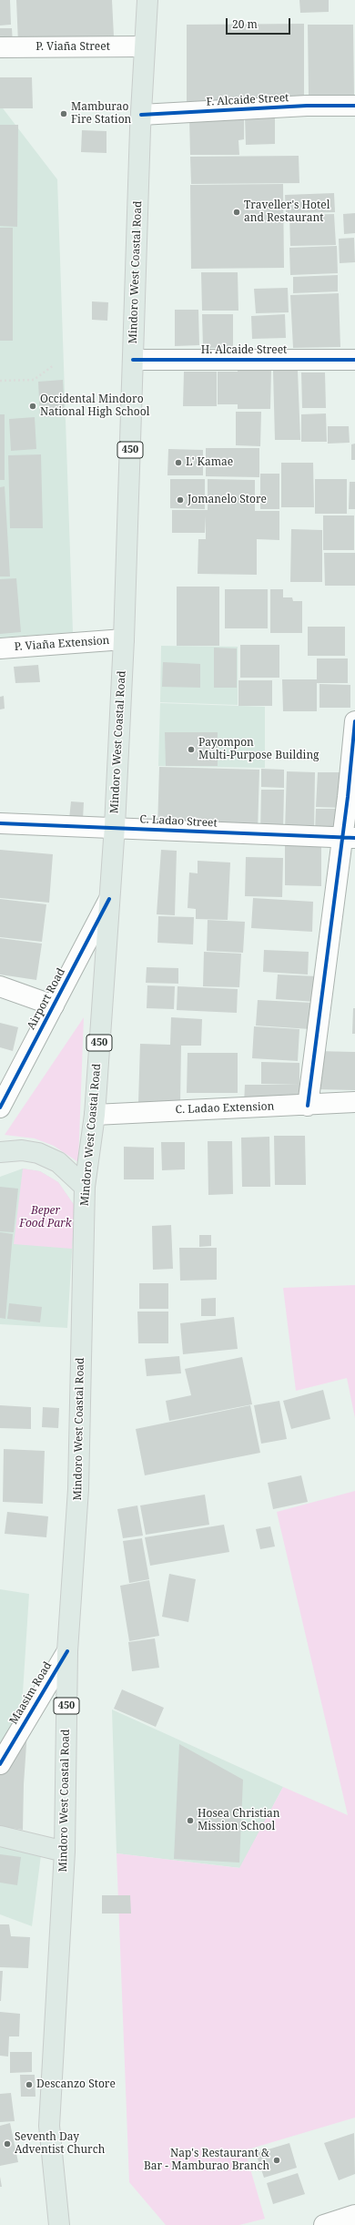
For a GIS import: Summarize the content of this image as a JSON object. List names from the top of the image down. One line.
{"streets":{"main road":["Mindoro West Coastal Road","450"],"street":["P. Viaña Street","F. Alcaide Street","H. Alcaide Street","P. Viaña Extension","C. Ladao Street","Airport Road","C. Ladao Extension","Maasim Road"]},"crossings":[["P. Viaña Street","Mindoro West Coastal Road"],["F. Alcaide Street","Mindoro West Coastal Road"],["Mindoro West Coastal Road","H. Alcaide Street"],["Mindoro West Coastal Road","P. Viaña Extension"],["Mindoro West Coastal Road","C. Ladao Street"],["Mindoro West Coastal Road","Airport Road"],["Mindoro West Coastal Road","C. Ladao Extension"],["Mindoro West Coastal Road","Maasim Road"]],"parks":["Beper Food Park"],"places":["Mamburao Fire Station","Traveller's Hotel and Restaurant","Occidental Mindoro National High School","L' Kamae","Jomanelo Store","Payompon Multi-Purpose Building","Hosea Christian Mission School","Descanzo Store","Seventh Day Adventist Church","Nap's Restaurant & Bar - Mamburao Branch"],"scale_bar":"20 m"}
